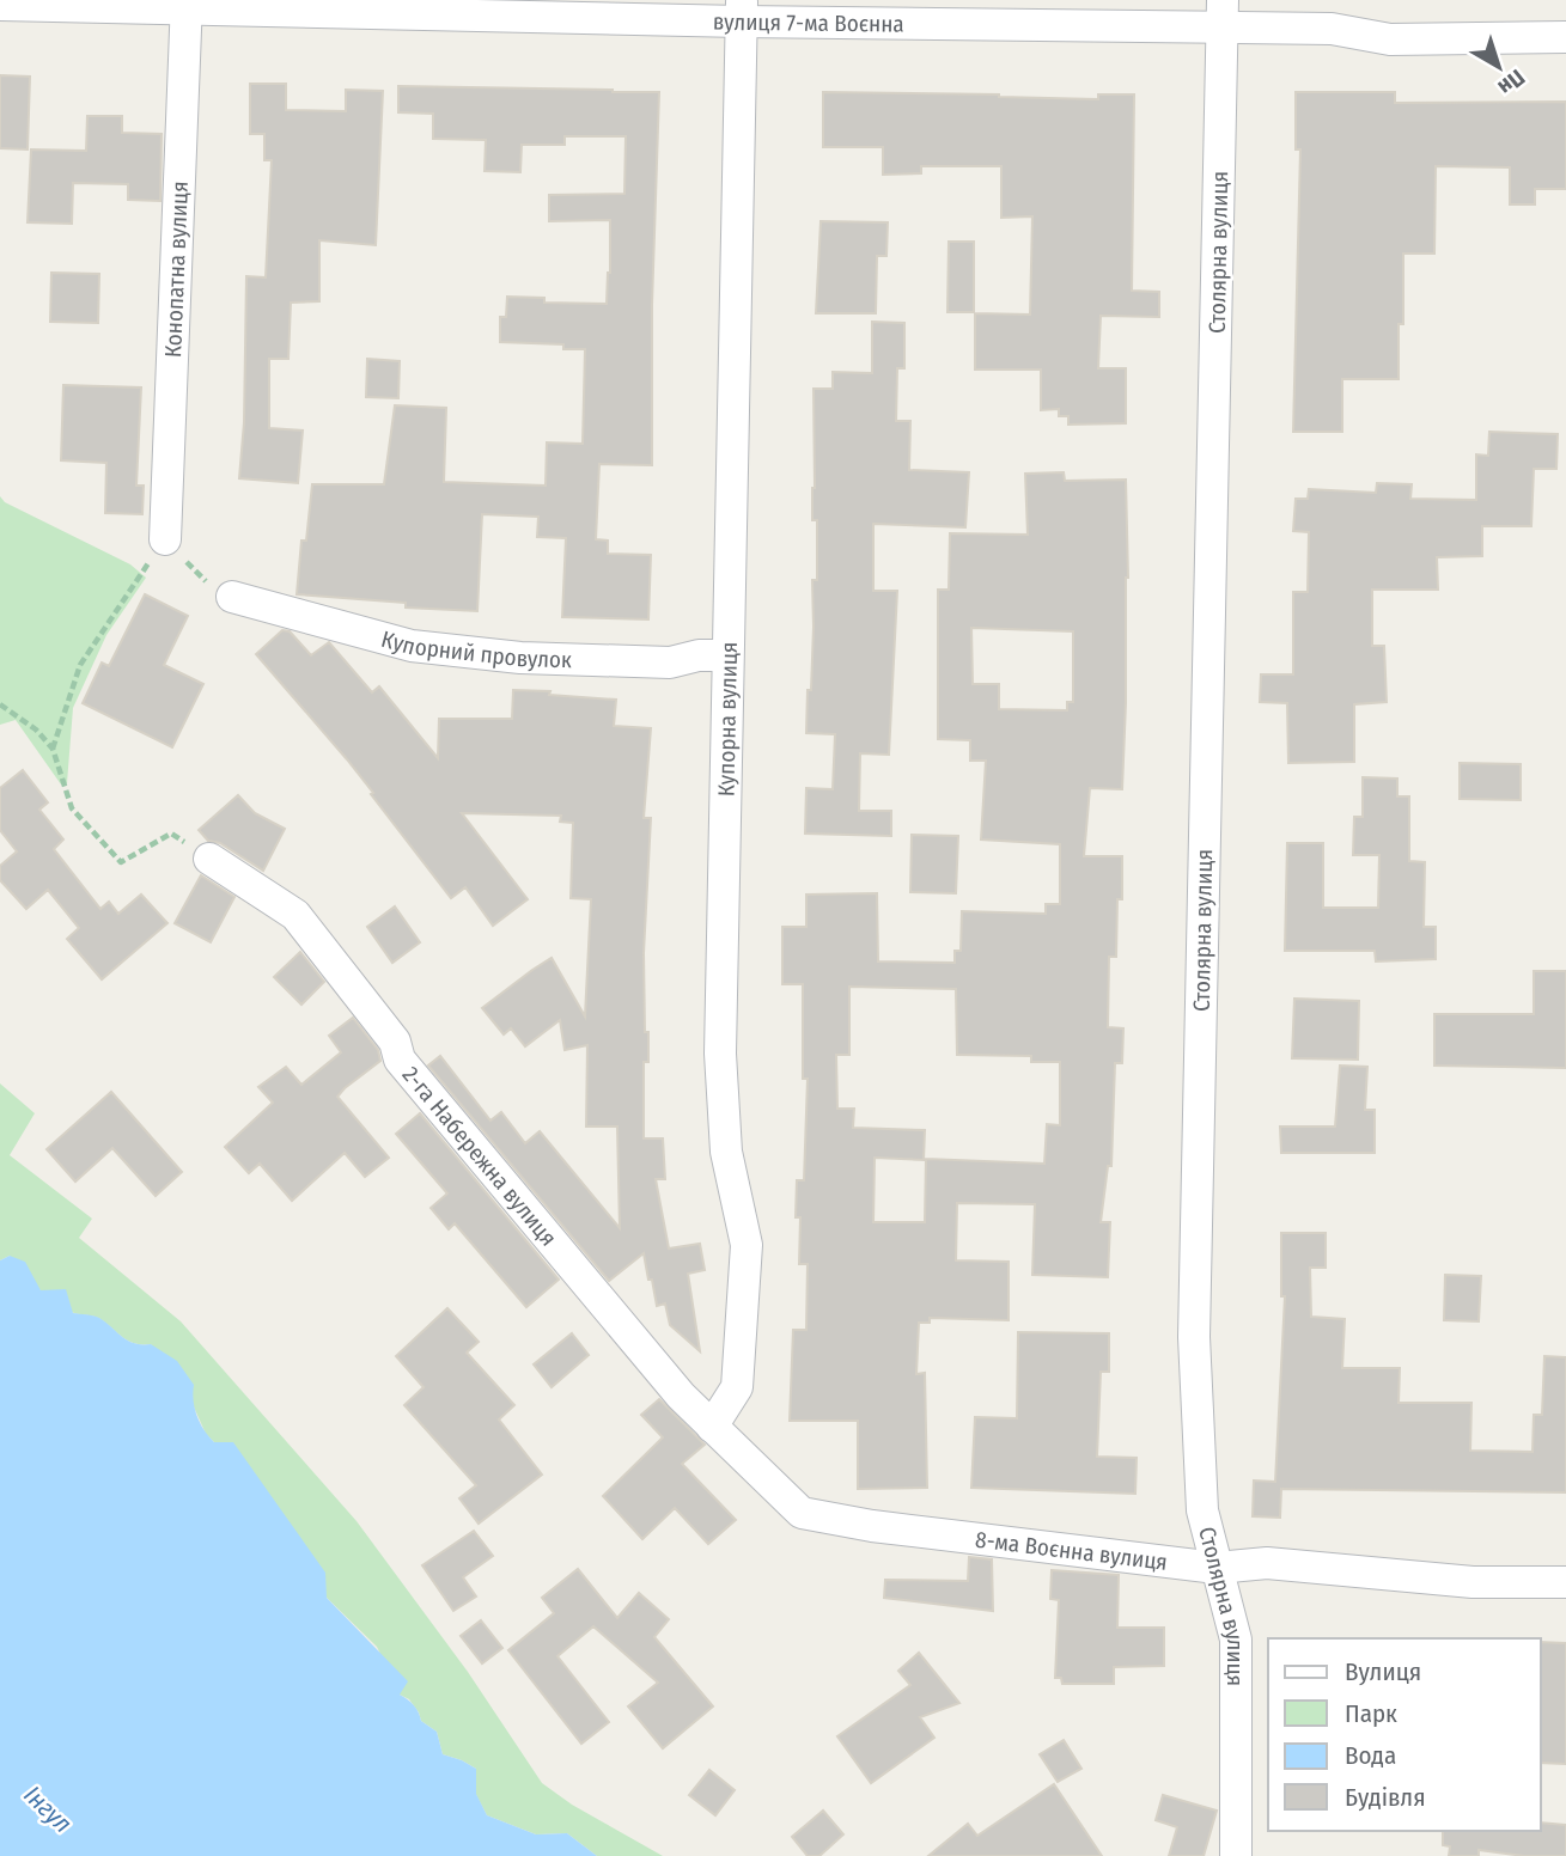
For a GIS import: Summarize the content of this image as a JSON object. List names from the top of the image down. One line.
{"streets":{"street":["вулиця 7-ма Воєнна","Столярна вулиця","Конопатна вулиця","Купорний провулок","Купорна вулиця","2-га Набережна вулиця","8-ма Воєнна вулиця"]},"crossings":[["вулиця 7-ма Воєнна","Столярна вулиця"],["вулиця 7-ма Воєнна","Конопатна вулиця"],["вулиця 7-ма Воєнна","Купорна вулиця"],["Столярна вулиця","8-ма Воєнна вулиця"],["Купорний провулок","Купорна вулиця"],["Купорна вулиця","2-га Набережна вулиця"],["Купорна вулиця","8-ма Воєнна вулиця"],["2-га Набережна вулиця","8-ма Воєнна вулиця"]],"water":["Інгул"],"legend":["Вулиця","Парк","Вода","Будівля"],"north":"bottom right"}
